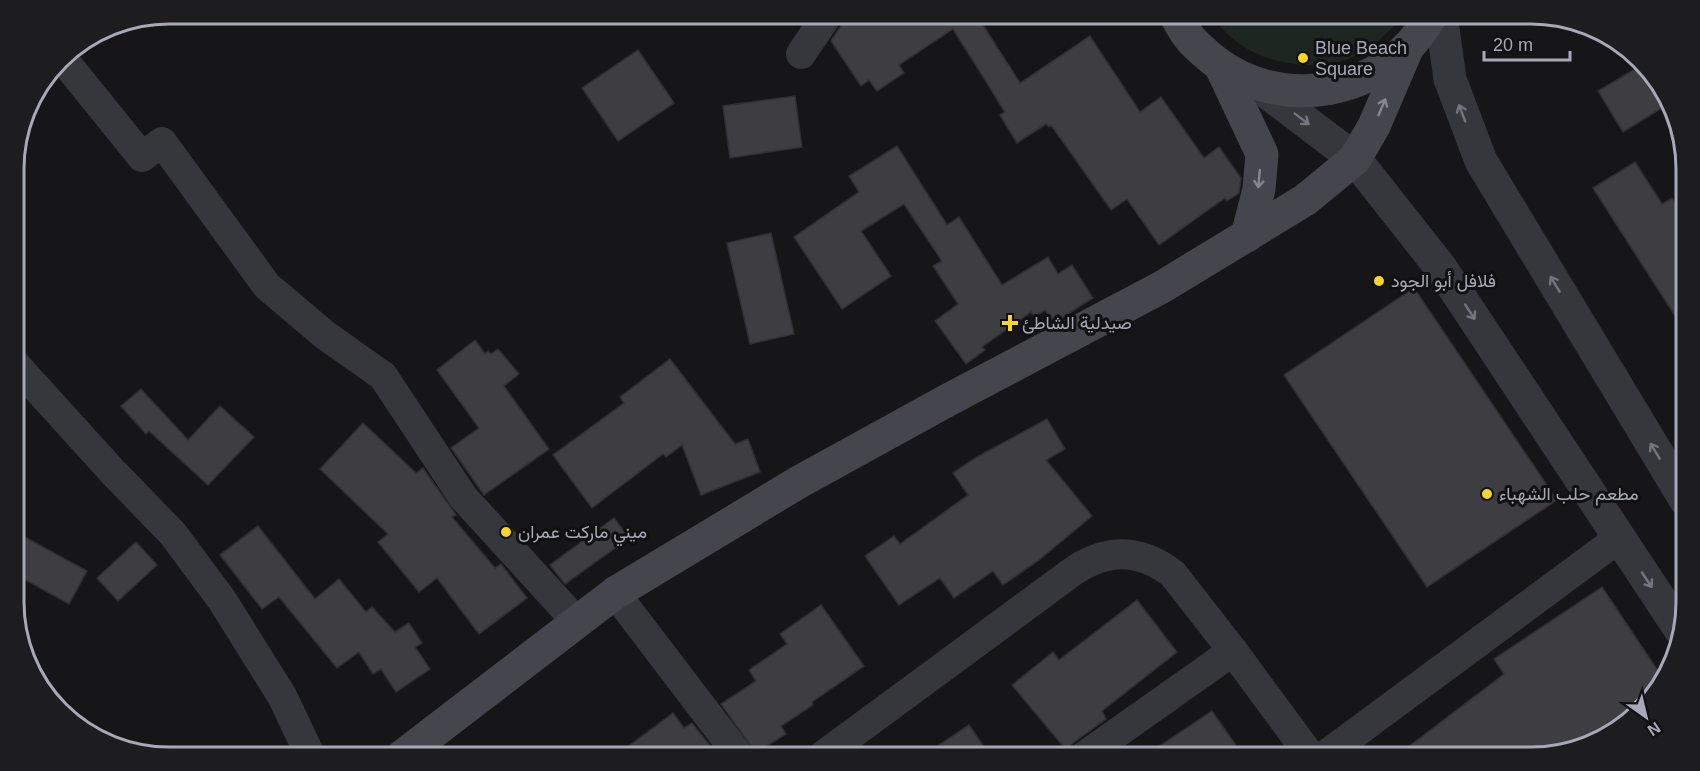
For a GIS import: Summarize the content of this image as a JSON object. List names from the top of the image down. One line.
{"places":{"other":["Blue Beach Square","فلافل أبو الجود","مطعم حلب الشهباء","ميني ماركت عمران"],"health":["صيدلية الشاطئ"]},"scale_bar":"20 m","north":"bottom right"}
